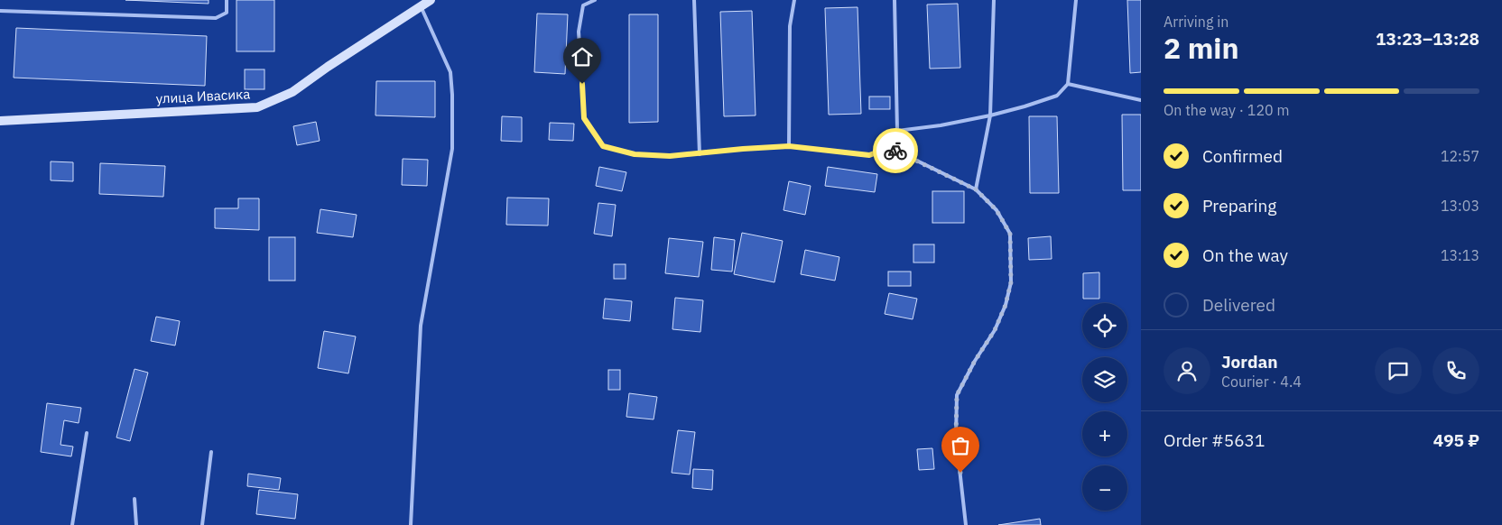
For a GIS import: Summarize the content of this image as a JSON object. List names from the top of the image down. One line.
{"streets":{"main road":["улица Ивасика"]},"page":{"heading":["2 min","Arriving in","13:23–13:28"],"panel":["Jordan","Courier · 4.4","Order #5631","495 ₽"],"bar":"On the way · 120 m","list":[["Confirmed","12:57"],["Preparing","13:03"],["On the way","13:13"],"Delivered"],"map_buttons":["+","−"]}}
